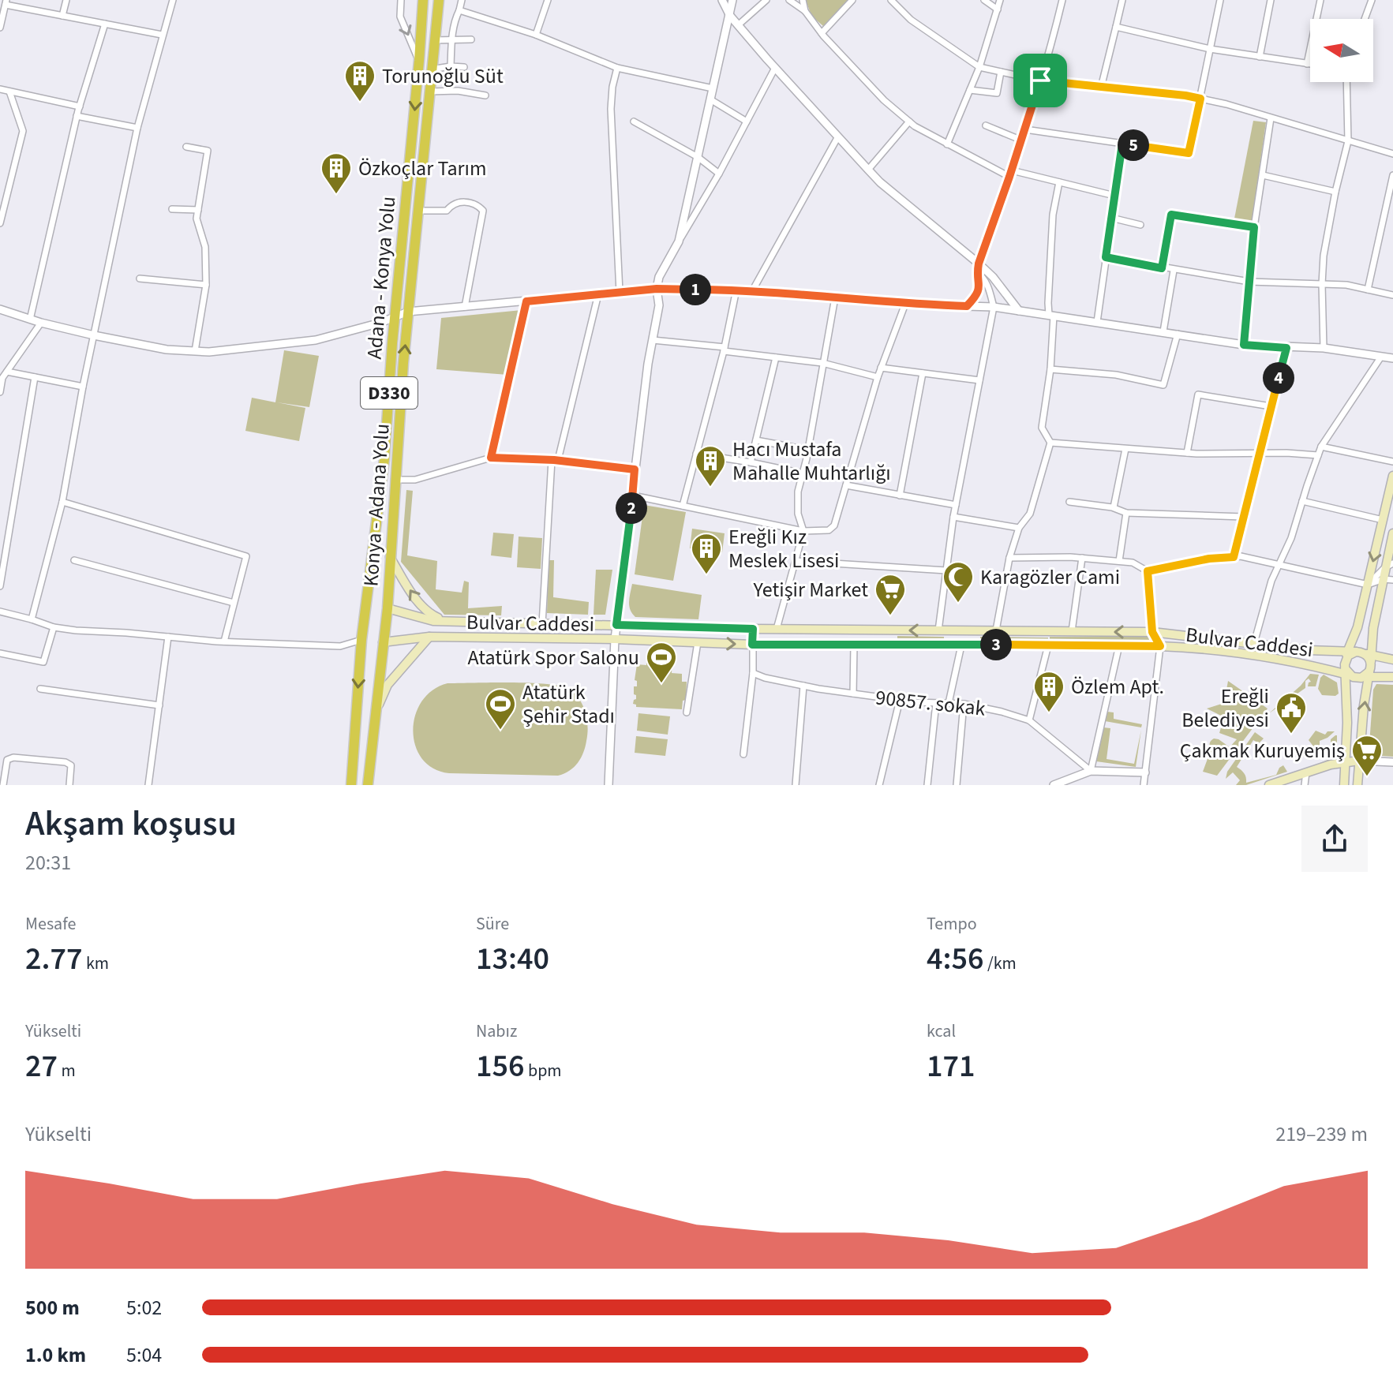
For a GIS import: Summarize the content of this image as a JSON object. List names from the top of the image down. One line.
{"streets":{"highway":["Adana - Konya Yolu","D330","Konya - Adana Yolu"],"main road":["Bulvar Caddesi"],"street":["90857. sokak"]},"crossings":[["Konya - Adana Yolu","Bulvar Caddesi"]],"one_way":["Adana - Konya Yolu"],"places":{"building":["Torunoğlu Süt","Özkoçlar Tarım","Hacı Mustafa Mahalle Muhtarlığı","Ereğli Kız Meslek Lisesi","Özlem Apt."],"mosque":["Karagözler Cami"],"supermarket":["Yetişir Market","Çakmak Kuruyemiş"],"sports":["Atatürk Spor Salonu","Atatürk Şehir Stadı"],"public building":["Ereğli Belediyesi"]},"north":"left","page":{"pins":["5","1","4","2","3"],"heading":["Akşam koşusu","20:31"],"stats":[["Mesafe","2.77 km"],["Süre","13:40"],["Tempo","4:56 /km"],["Yükselti","27 m"],["Nabız","156 bpm"],["kcal","171"]],"chart":["Yükselti","219–239 m"],"list":[{"name":"500 m","note":"5:02"},{"name":"1.0 km","note":"5:04"}]}}
